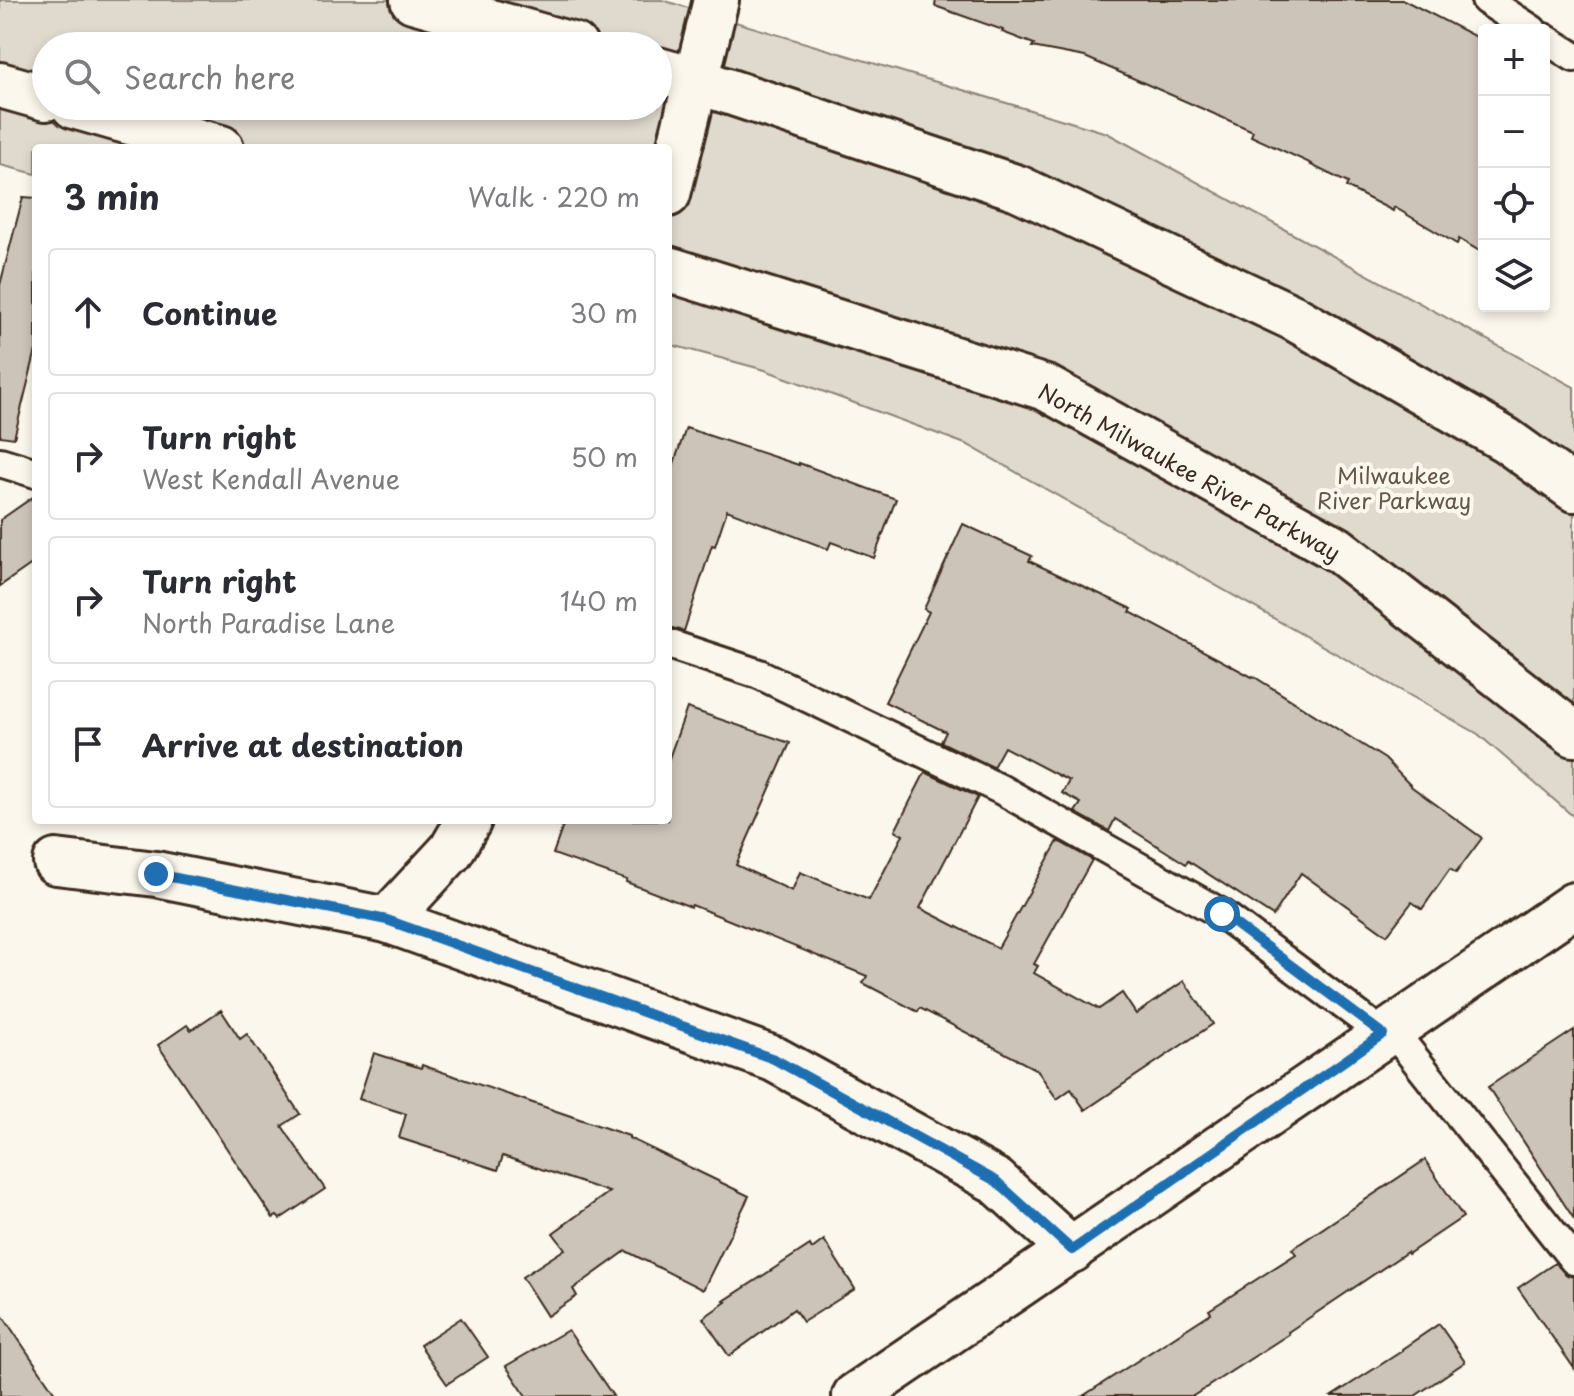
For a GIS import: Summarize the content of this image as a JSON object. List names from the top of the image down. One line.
{"streets":{"street":["North Milwaukee River Parkway"]},"parks":["Milwaukee River Parkway"],"page":{"map_buttons":["+","−"],"search":"Search here","heading":["3 min","Walk · 220 m"],"list":[["Continue","30 m"],["Turn right","West Kendall Avenue","50 m"],["Turn right","North Paradise Lane","140 m"],"Arrive at destination"]}}
